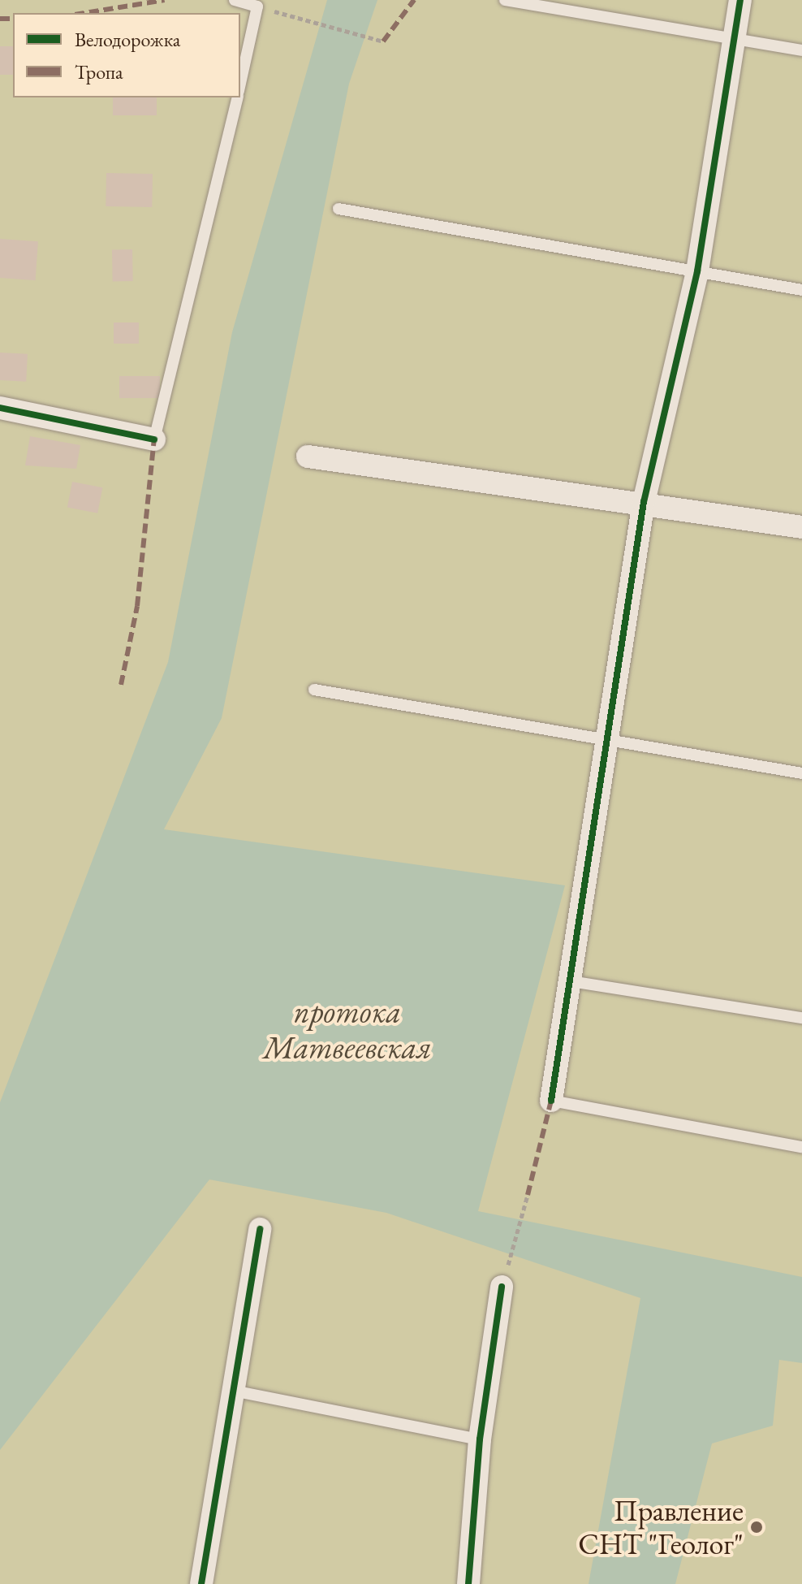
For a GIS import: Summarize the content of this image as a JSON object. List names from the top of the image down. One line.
{"water":["протока Матвеевская"],"places":["Правление СНТ \"Геолог\""],"legend":["Велодорожка","Тропа"]}
